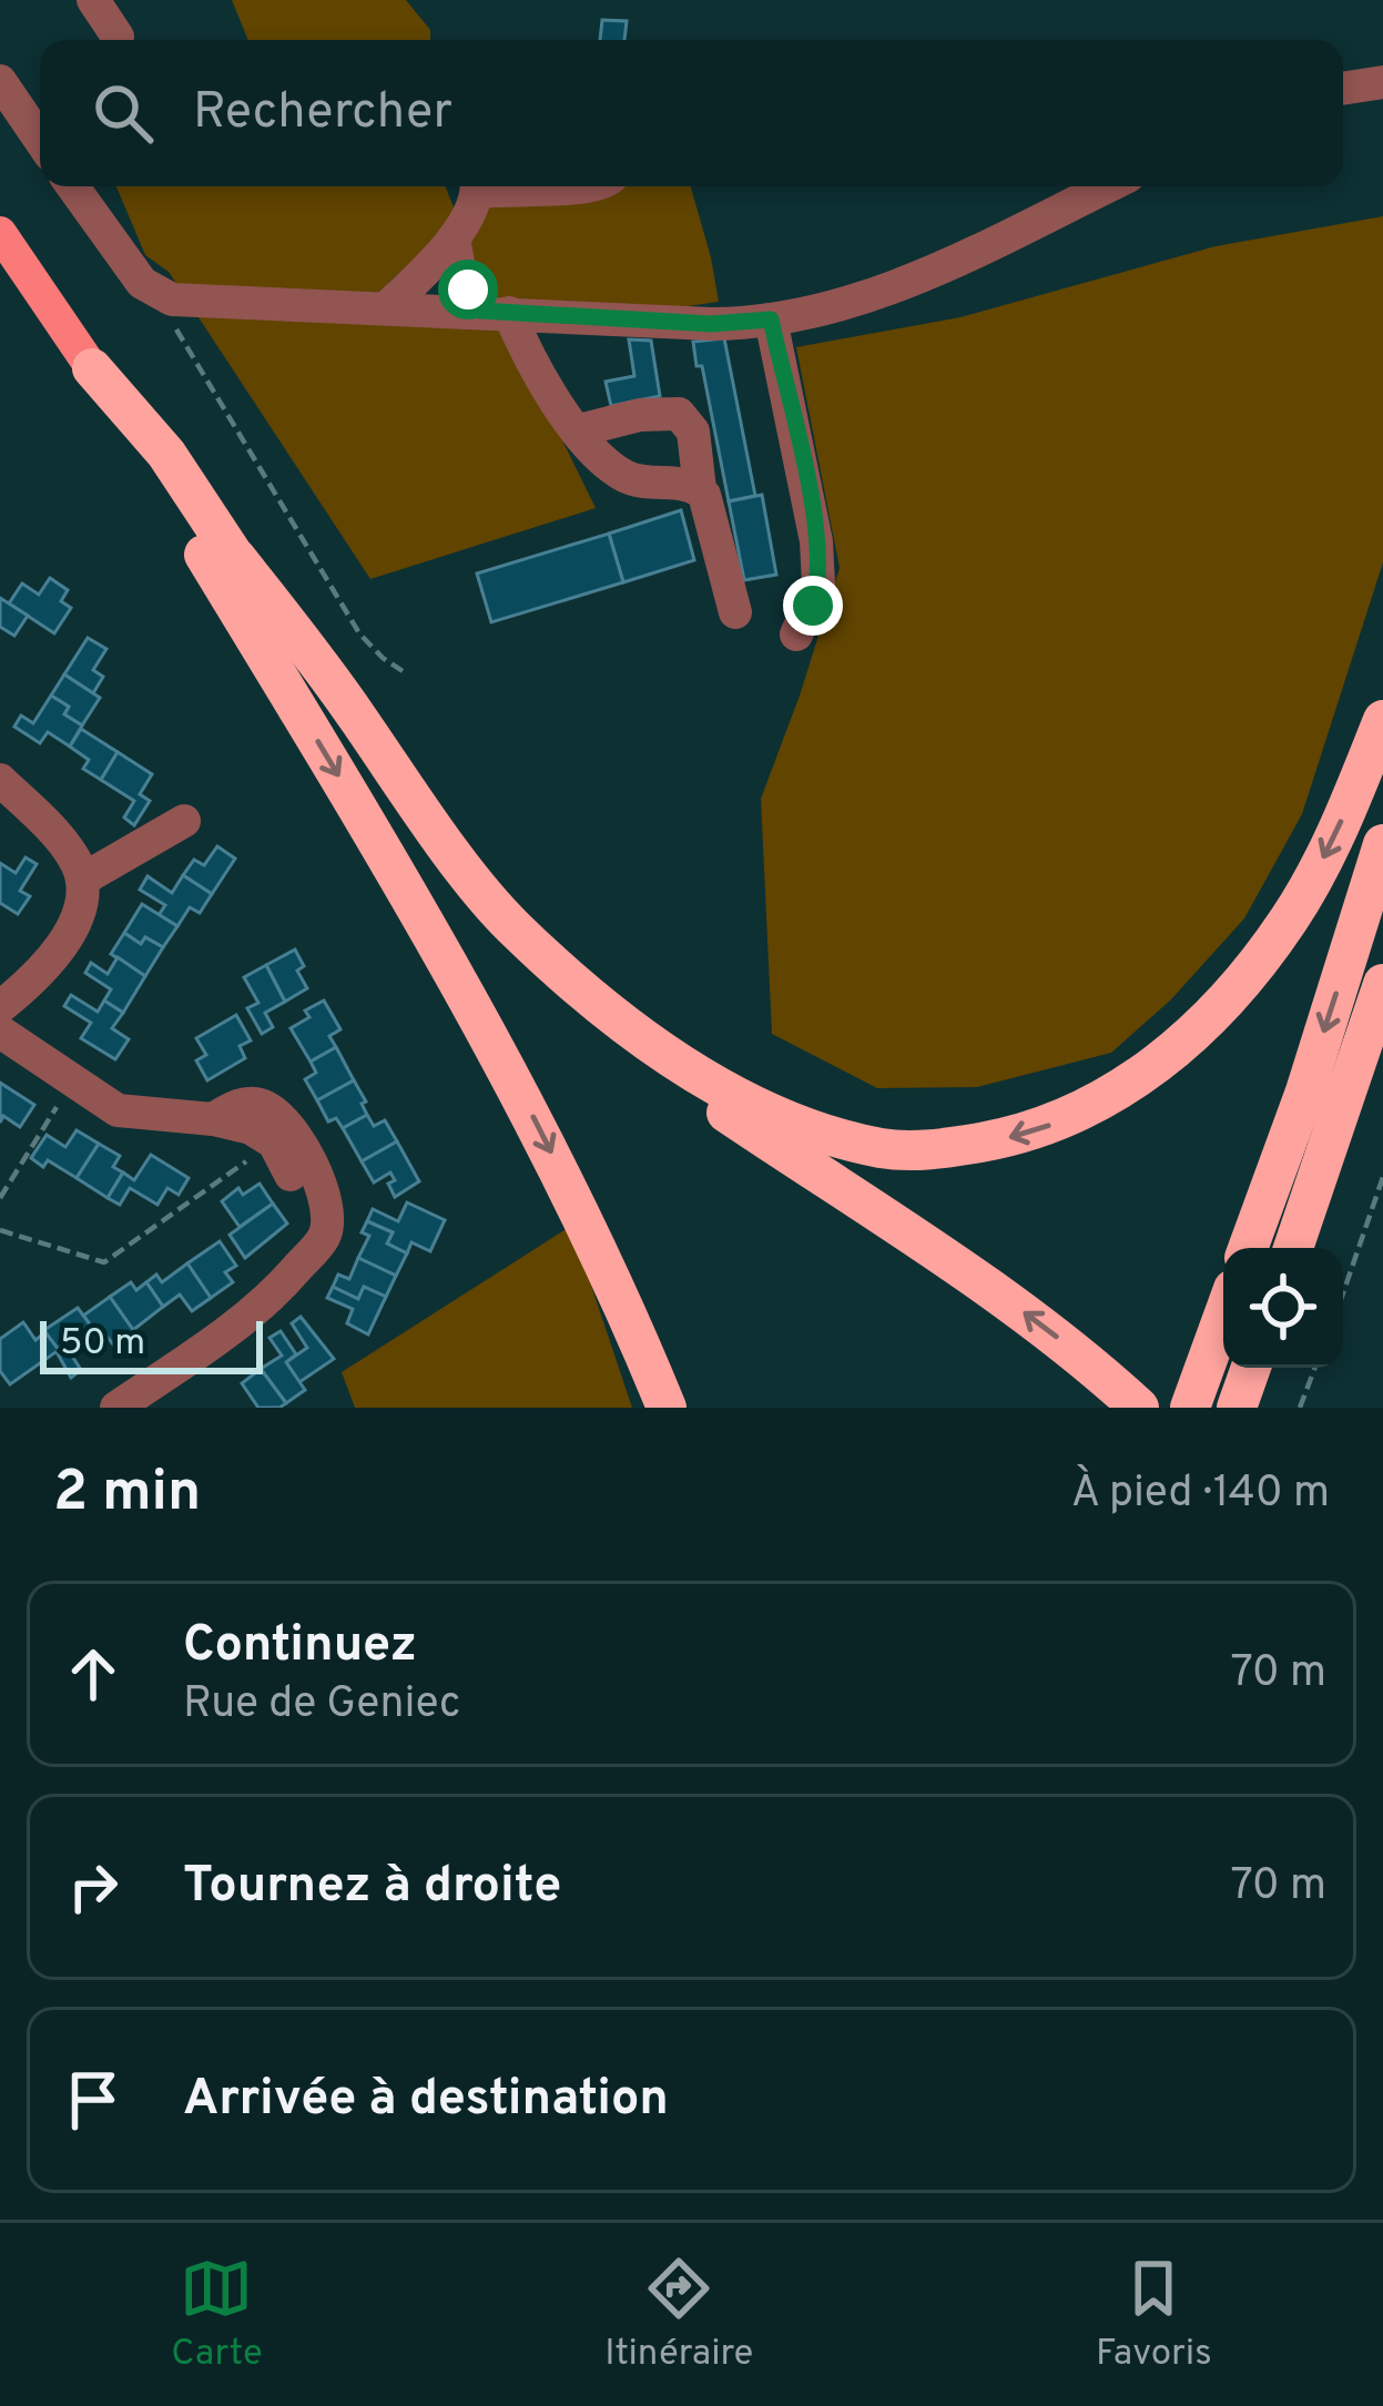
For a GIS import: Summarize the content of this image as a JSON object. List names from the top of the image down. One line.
{"scale_bar":"50 m","page":{"search":"Rechercher","scale":"50 m","heading":["2 min","À pied · 140 m"],"list":[["Continuez","Rue de Geniec","70 m"],["Tournez à droite","70 m"],"Arrivée à destination"],"nav":["Carte","Itinéraire","Favoris"]}}
